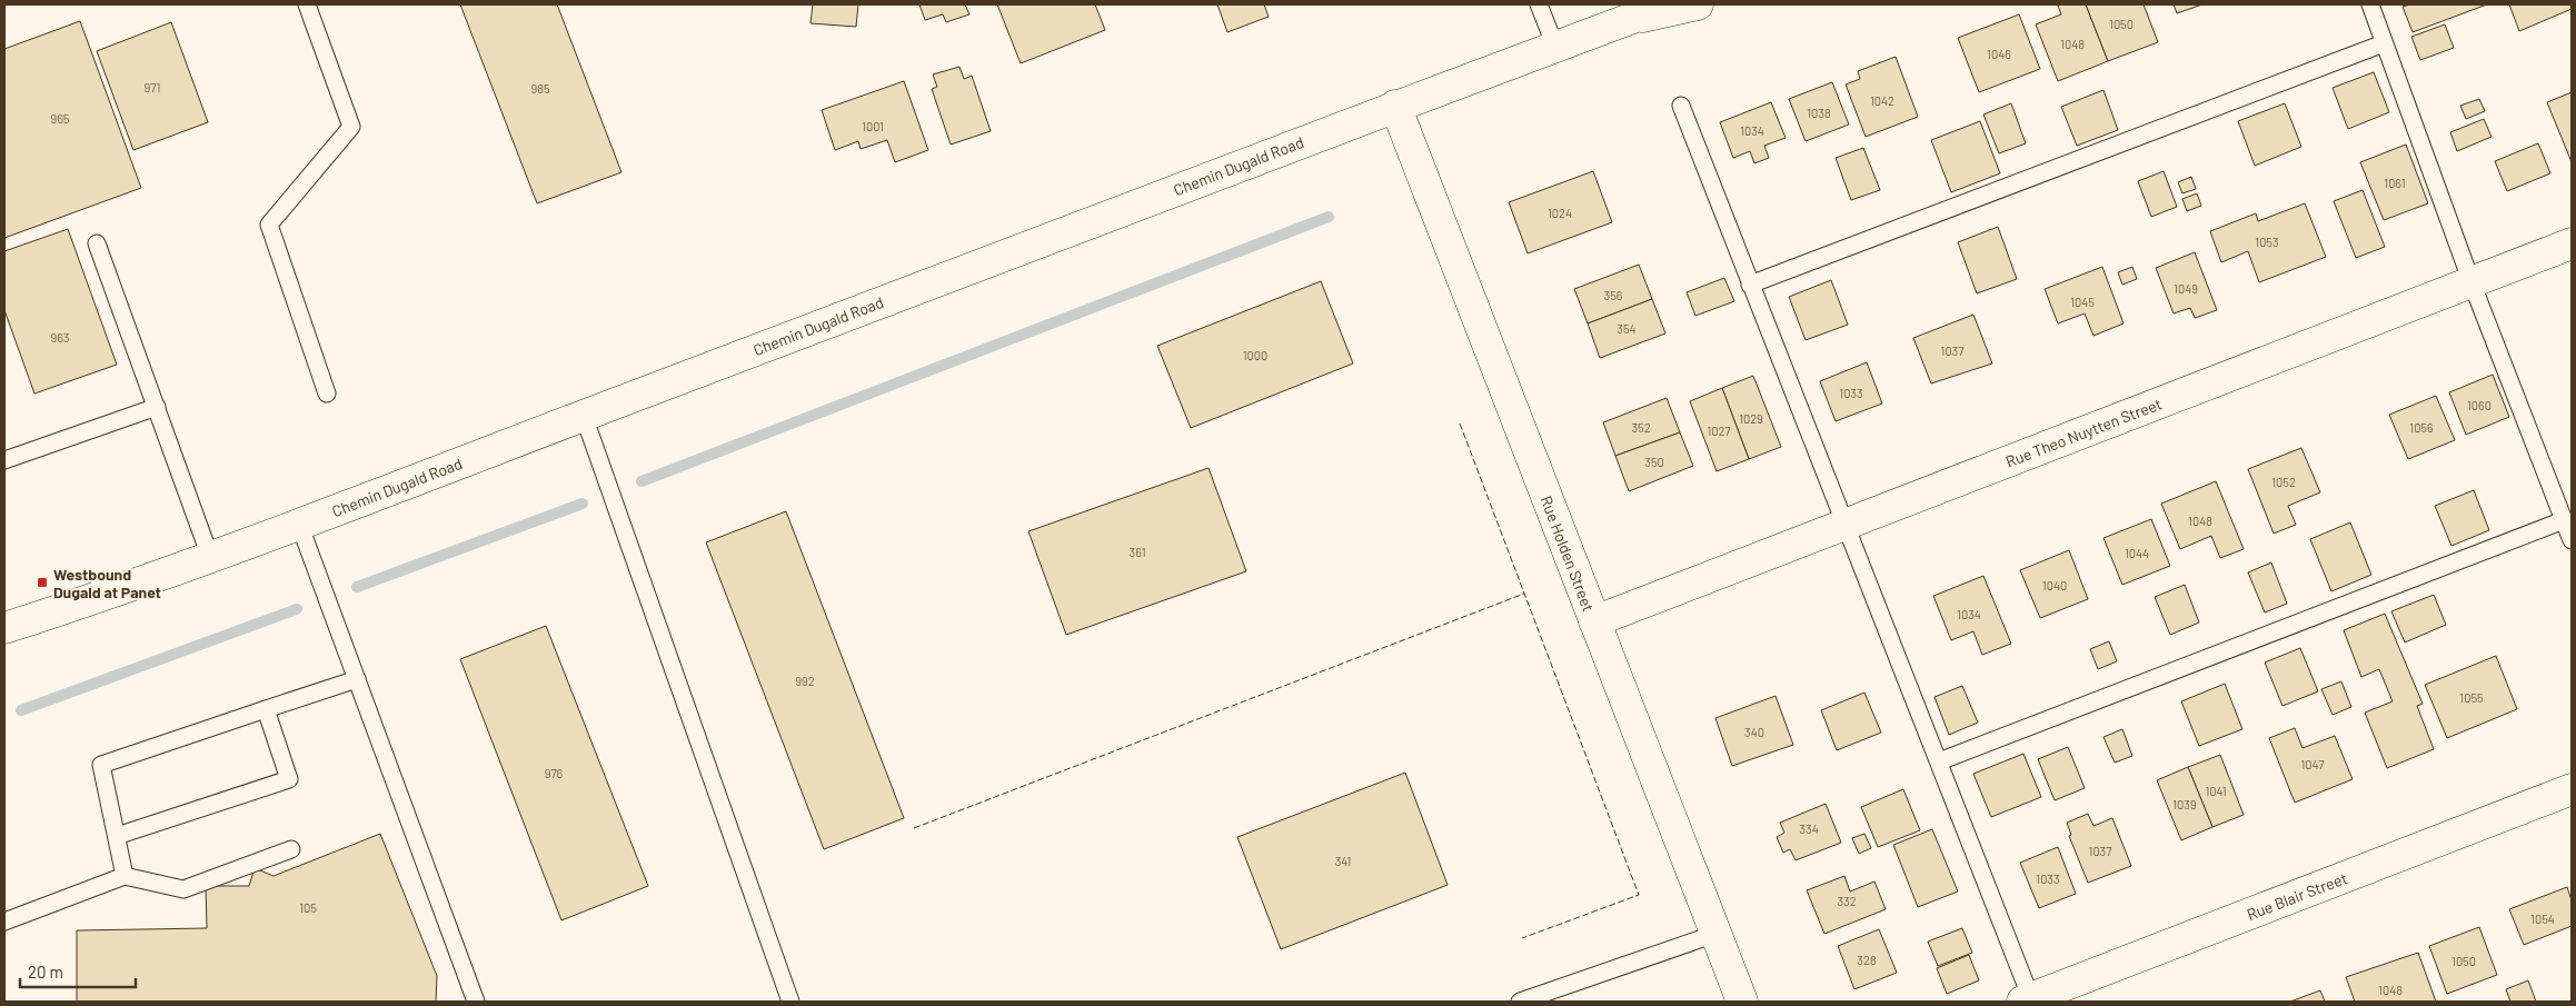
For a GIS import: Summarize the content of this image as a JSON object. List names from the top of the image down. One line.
{"streets":{"street":["Chemin Dugald Road","Rue Theo Nuytten Street","Rue Holden Street","Rue Blair Street"]},"crossings":[["Chemin Dugald Road","Rue Holden Street"],["Rue Theo Nuytten Street","Rue Holden Street"]],"places":{"transit":["Westbound Dugald at Panet"]},"house_numbers":["1050","1048","1046","971","985","1042","1038","965","1001","1034","1061","1024","1053","1049","356","1045","354","963","1037","1000","1033","1060","1029","352","1056","1027","350","1052","1048","361","1044","1040","1034","992","1055","340","1047","976","1041","1039","334","1037","341","1033","332","105","1054","328","1050","1048"],"scale_bar":"20 m"}
